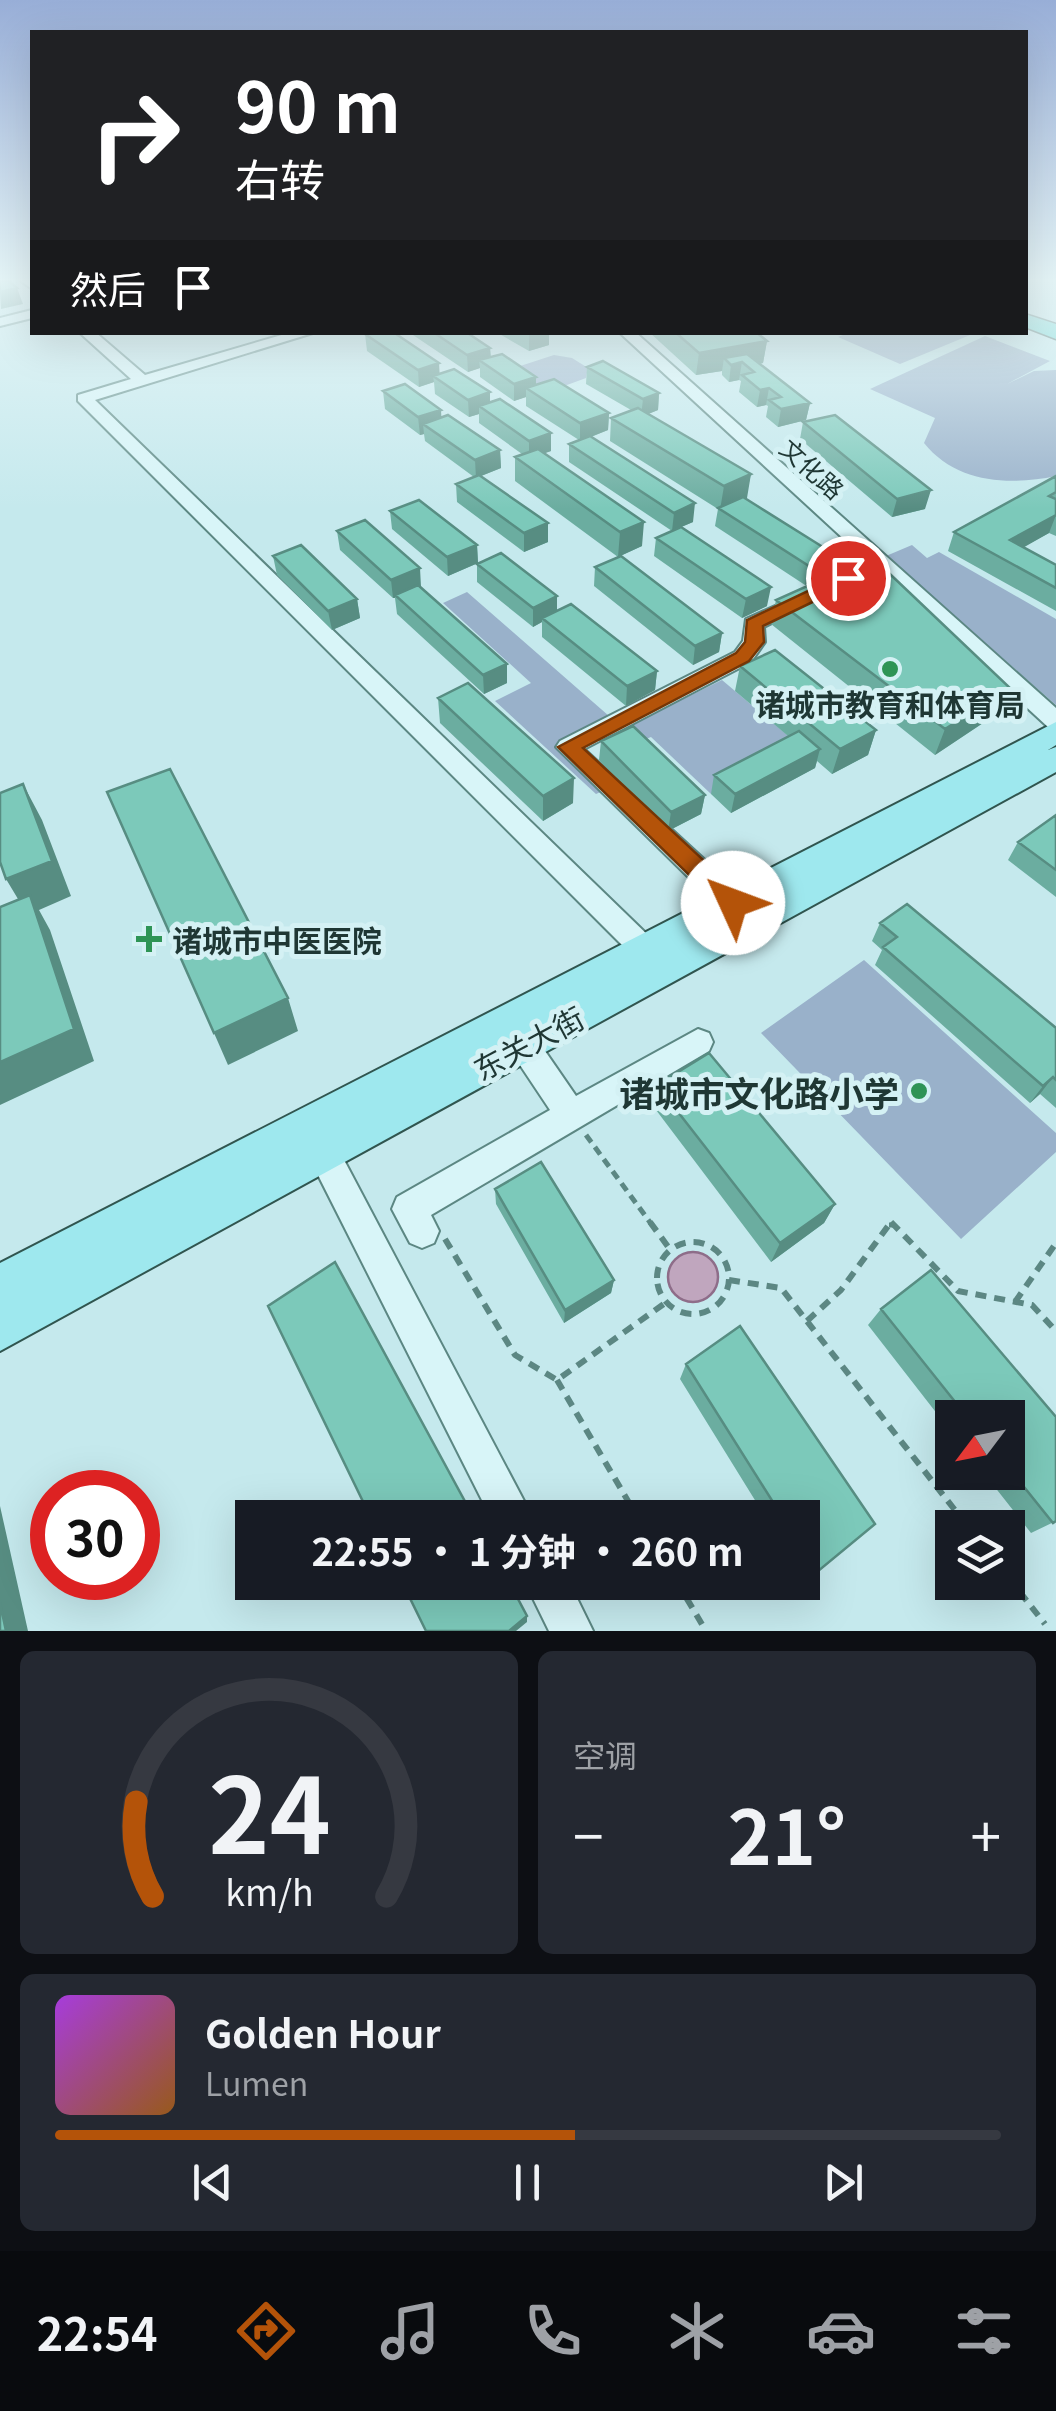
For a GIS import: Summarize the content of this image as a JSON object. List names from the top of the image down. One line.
{"streets":{"main road":["东关大街"],"street":["文化路"]},"places":{"other":["诸城市教育和体育局","诸城市文化路小学"],"health":["诸城市中医医院"]},"north":"bottom left","page":{"turn":["90 m","右转"],"then":"然后","limit":"30","trip":"22:55 · 1 分钟 · 260 m","tile":"空调","heat":["−","21°","+"],"song":["Golden Hour","Lumen"],"tabs":"22:54","gauge":["24","km/h"]}}
